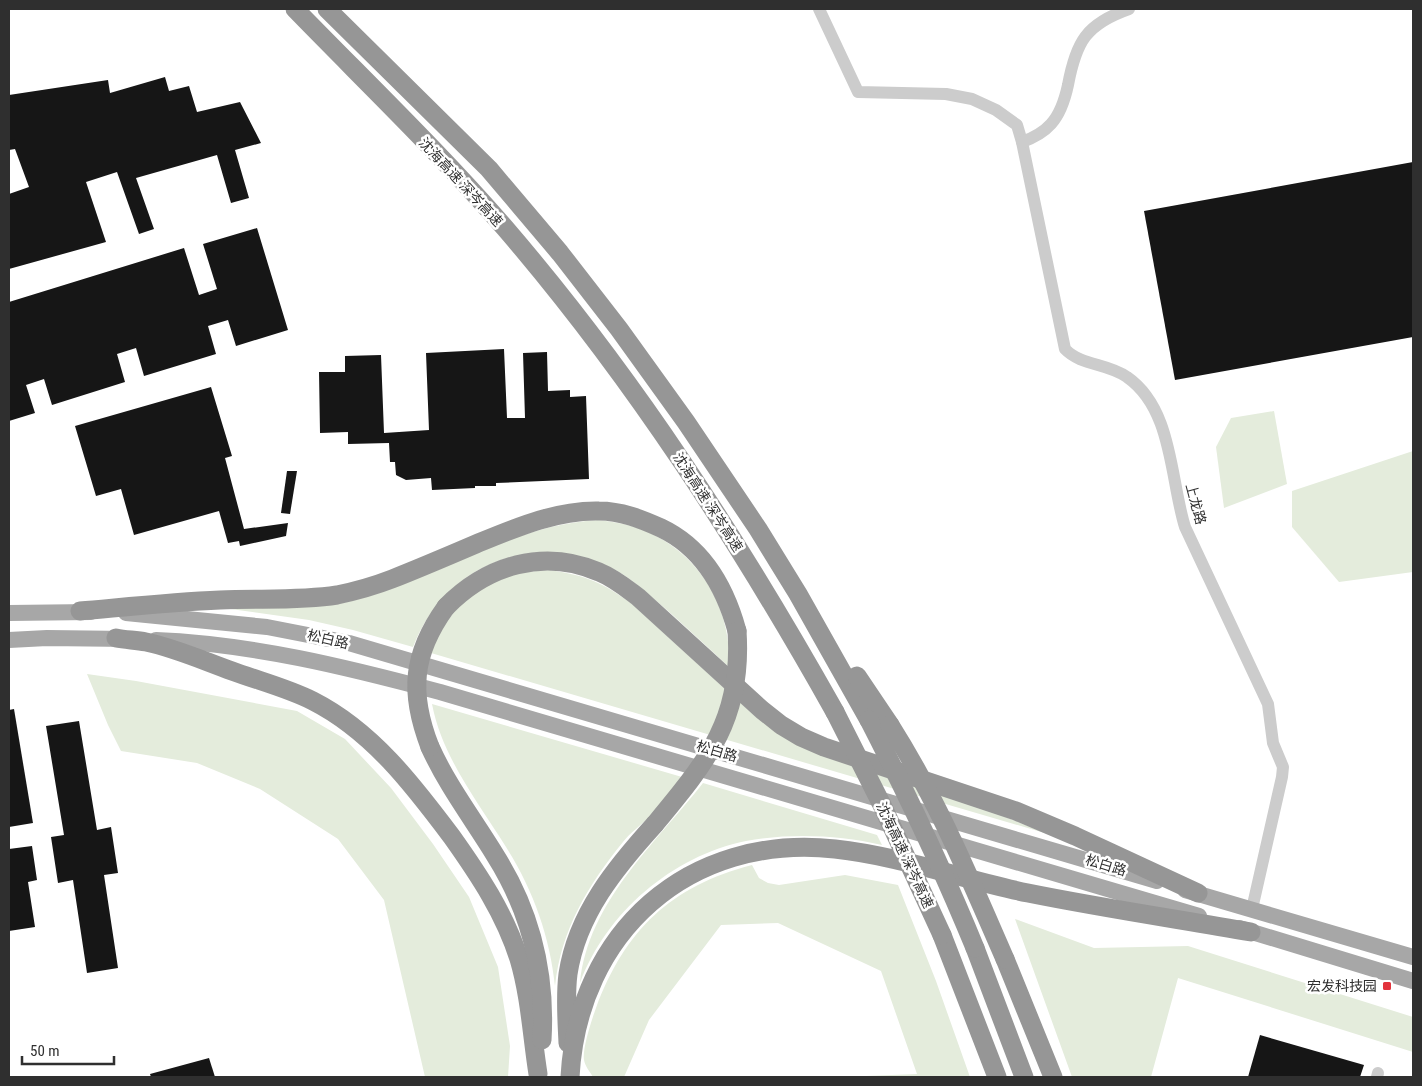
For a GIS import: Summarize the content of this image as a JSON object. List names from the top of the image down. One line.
{"streets":{"highway":["沈海高速 深岑高速"],"main road":["松白路"],"street":["上龙路"]},"crossings":[["上龙路","松白路"]],"places":{"transit":["宏发科技园"]},"scale_bar":"50 m"}
